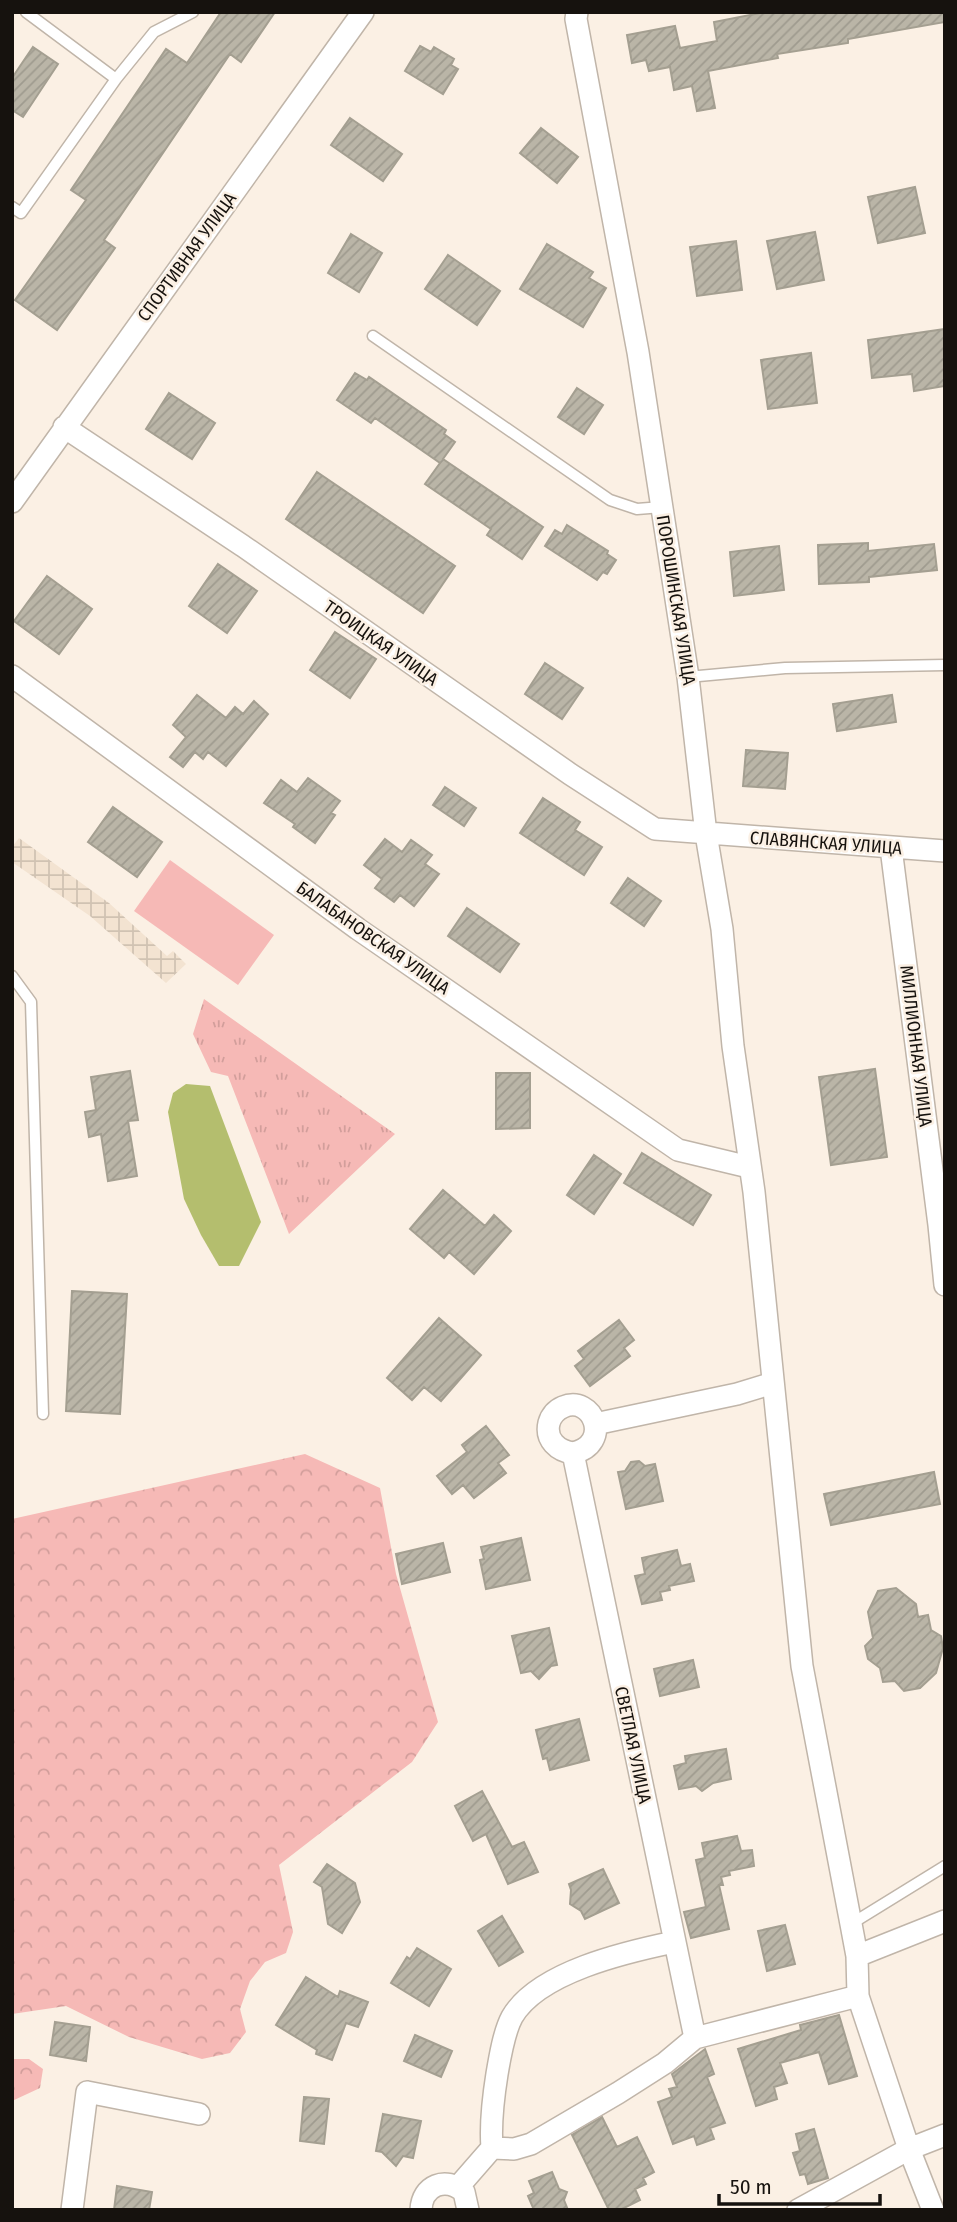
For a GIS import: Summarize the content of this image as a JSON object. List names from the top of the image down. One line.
{"streets":{"street":["СПОРТИВНАЯ УЛИЦА","ПОРОШИНСКАЯ УЛИЦА","ТРОИЦКАЯ УЛИЦА","СЛАВЯНСКАЯ УЛИЦА","БАЛАБАНОВСКАЯ УЛИЦА","МИЛЛИОННАЯ УЛИЦА","СВЕТЛАЯ УЛИЦА"]},"crossings":[["СПОРТИВНАЯ УЛИЦА","ТРОИЦКАЯ УЛИЦА"],["ПОРОШИНСКАЯ УЛИЦА","ТРОИЦКАЯ УЛИЦА"],["ПОРОШИНСКАЯ УЛИЦА","СЛАВЯНСКАЯ УЛИЦА"],["ПОРОШИНСКАЯ УЛИЦА","БАЛАБАНОВСКАЯ УЛИЦА"],["ТРОИЦКАЯ УЛИЦА","СЛАВЯНСКАЯ УЛИЦА"],["СЛАВЯНСКАЯ УЛИЦА","МИЛЛИОННАЯ УЛИЦА"]],"scale_bar":"50 m"}
